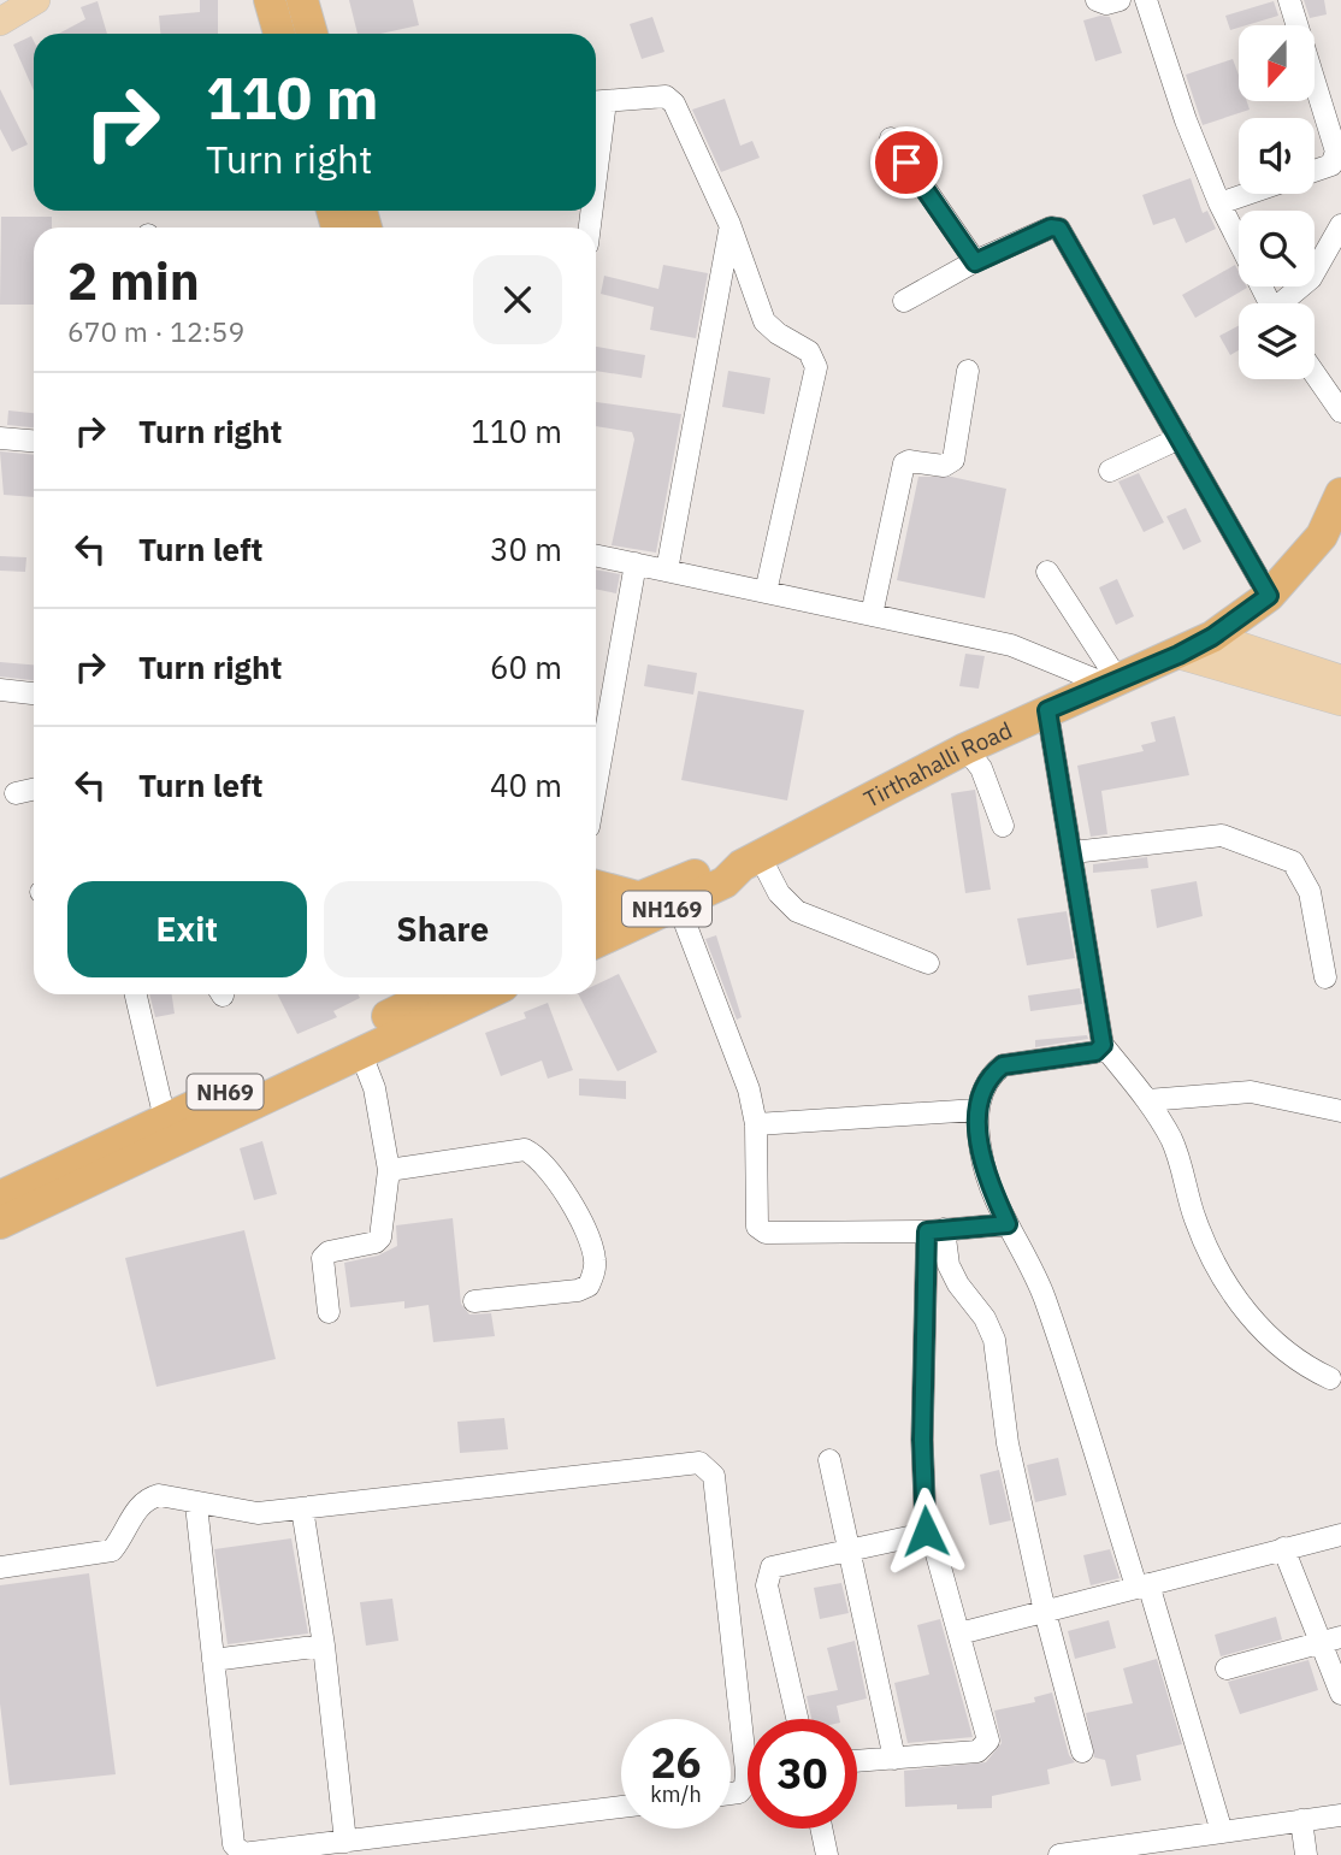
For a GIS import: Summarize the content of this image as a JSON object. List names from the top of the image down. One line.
{"streets":{"highway":["Tirthahalli Road","NH169","NH69"]},"crossings":[["Tirthahalli Road","NH169"]],"north":"bottom","page":{"turn":["110 m","Turn right"],"heading":["2 min","670 m · 12:59"],"list":[{"name":"Turn right","value":"110 m"},{"name":"Turn left","value":"30 m"},{"name":"Turn right","value":"60 m"},{"name":"Turn left","value":"40 m"}],"buttons":["Exit","Share"],"speed":"26 km/h","limit":"30"}}
